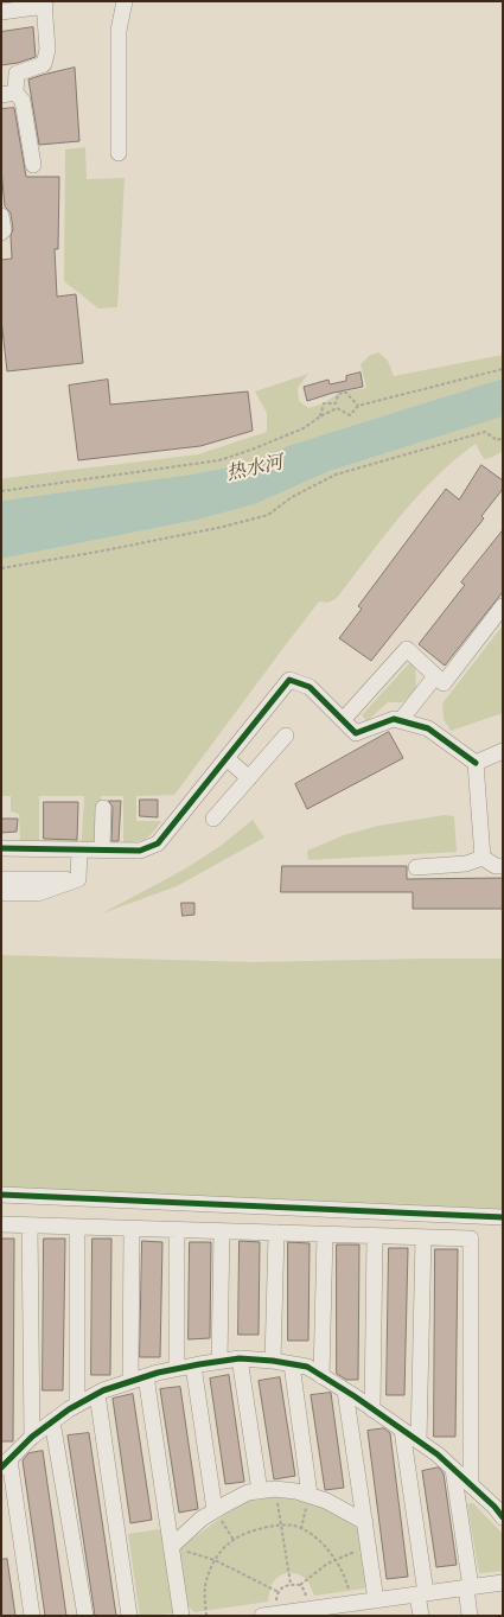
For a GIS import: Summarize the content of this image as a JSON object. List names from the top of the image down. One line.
{"water":["热水河"]}
